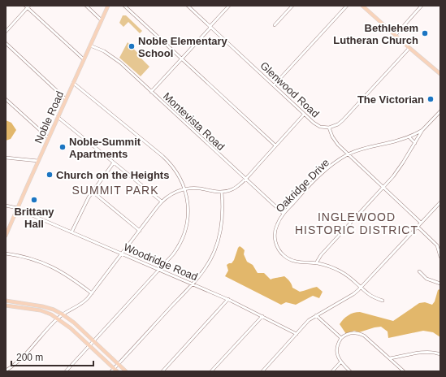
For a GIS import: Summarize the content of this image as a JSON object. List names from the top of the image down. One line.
{"streets":{"main road":["Noble Road"],"street":["Glenwood Road","Montevista Road","Oakridge Drive","Woodridge Road"]},"crossings":[["Noble Road","Montevista Road"],["Noble Road","Woodridge Road"],["Montevista Road","Oakridge Drive"]],"districts":["SUMMIT PARK","INGLEWOOD HISTORIC DISTRICT"],"places":["Bethlehem Lutheran Church","Noble Elementary School","The Victorian","Noble-Summit Apartments","Church on the Heights","Brittany Hall"],"scale_bar":"200 m"}
